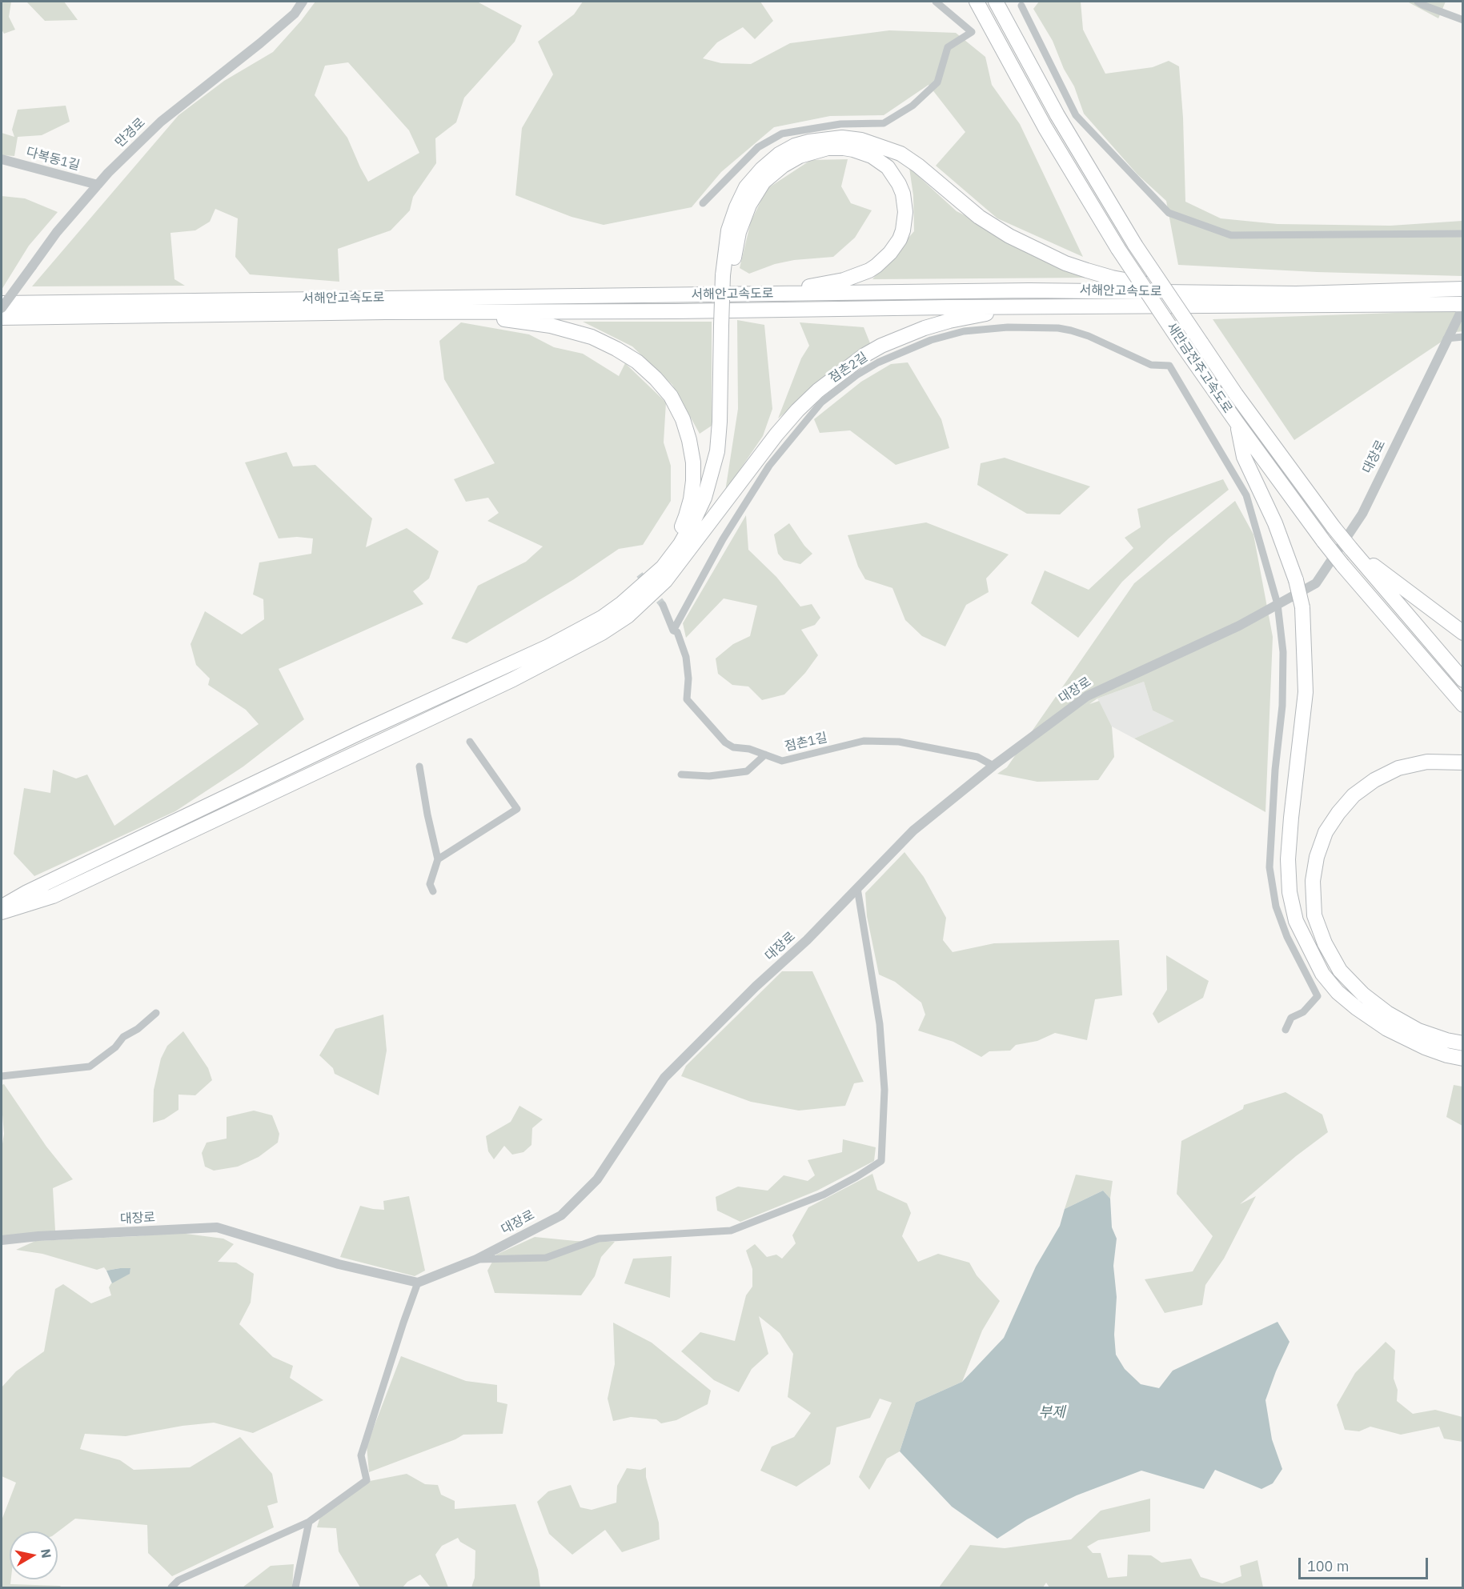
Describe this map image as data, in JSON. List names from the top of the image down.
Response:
{
  "streets": {
    "highway": ["서해안고속도로", "새만금전주고속도로"],
    "street": [
      "만경로",
      "다복동1길",
      "점촌2길",
      "대장로",
      "점촌1길"
    ]
  },
  "crossings": [
    ["만경로", "다복동1길"],
    ["서해안고속도로", "대장로"],
    ["점촌2길", "대장로"],
    ["점촌2길", "점촌1길"],
    ["대장로", "점촌1길"]
  ],
  "water": ["부제"],
  "scale_bar": "100 m",
  "north": "right"
}
